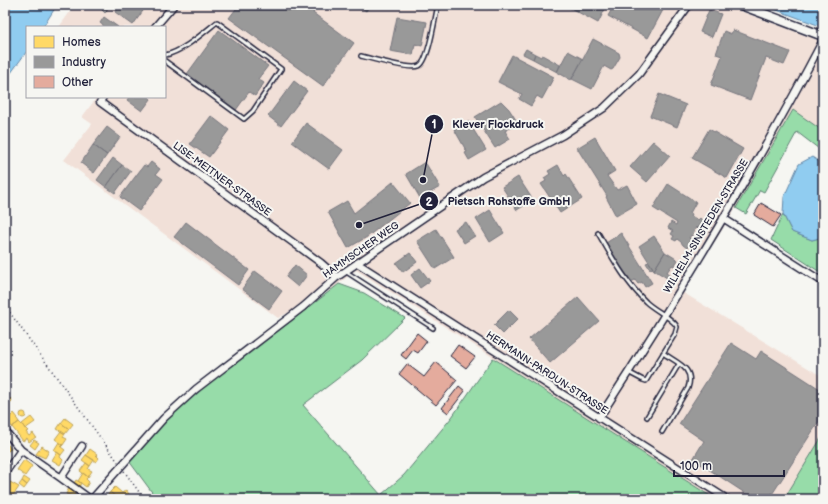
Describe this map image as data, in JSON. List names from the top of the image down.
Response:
{
  "streets": {
    "street": [
      "LISE-MEITNER-STRASSE",
      "WILHELM-SINSTEDEN-STRASSE",
      "HAMMSCHER WEG",
      "HERMANN-PARDUN-STRASSE"
    ]
  },
  "crossings": [
    ["LISE-MEITNER-STRASSE", "HAMMSCHER WEG"],
    ["WILHELM-SINSTEDEN-STRASSE", "HERMANN-PARDUN-STRASSE"],
    ["HAMMSCHER WEG", "HERMANN-PARDUN-STRASSE"]
  ],
  "places": ["Klever Flockdruck", "Pietsch Rohstoffe GmbH"],
  "legend": ["Homes", "Industry", "Other"],
  "scale_bar": "100 m"
}
